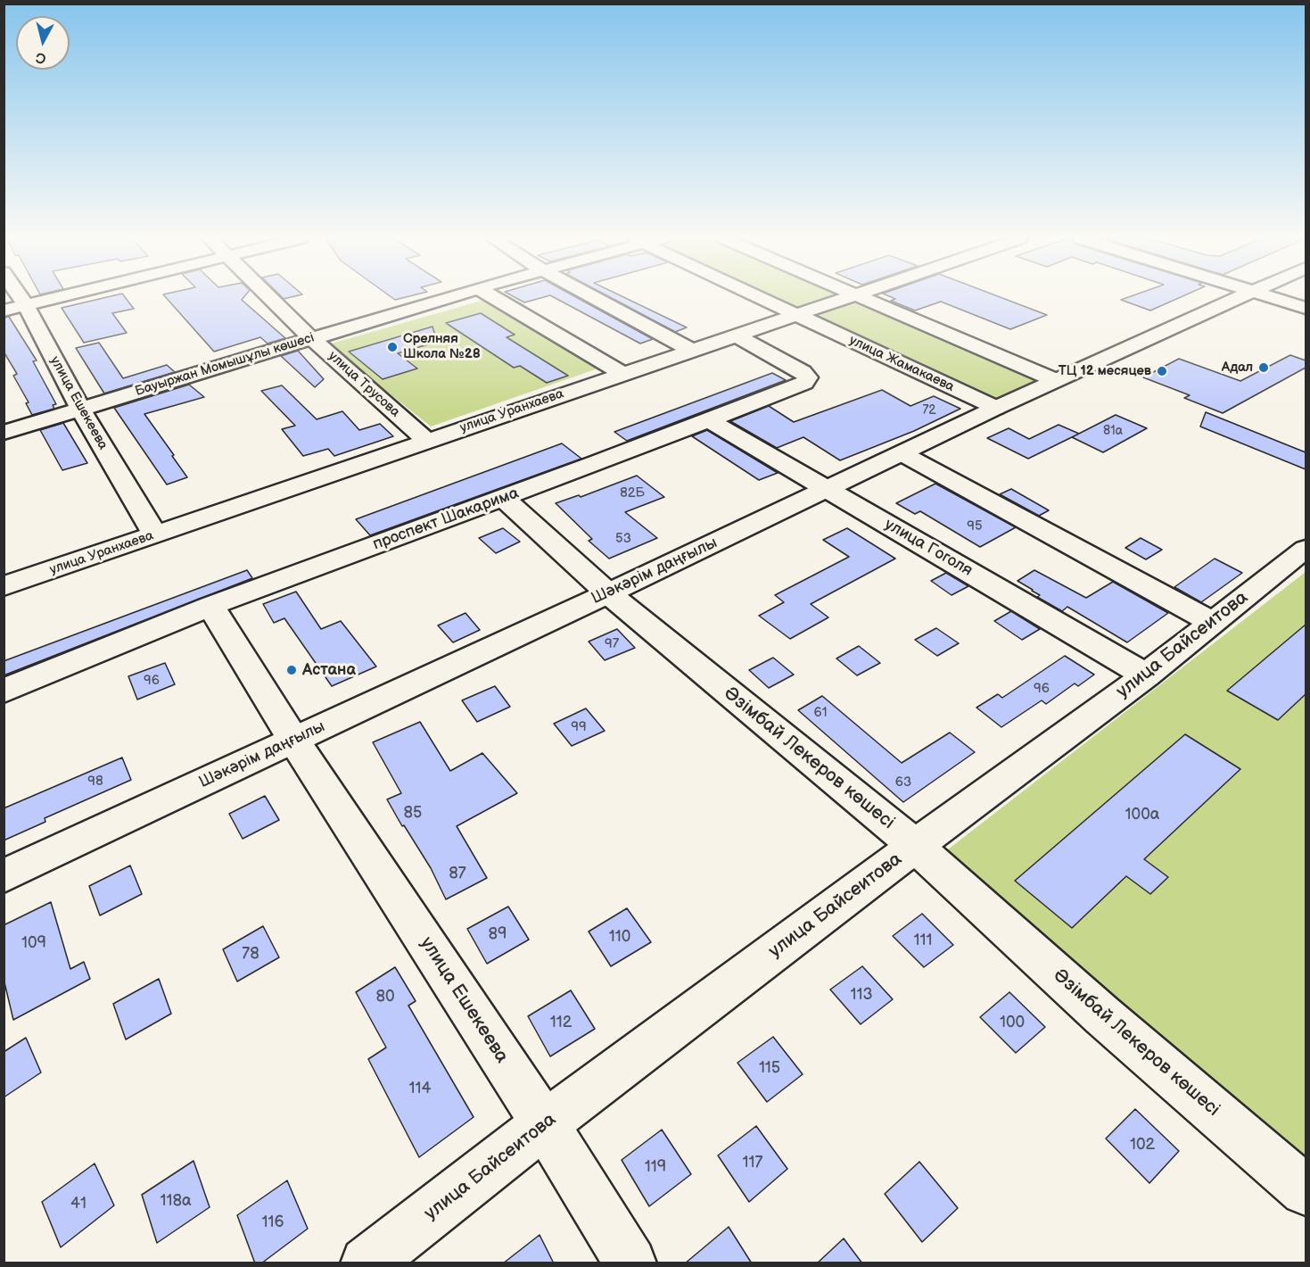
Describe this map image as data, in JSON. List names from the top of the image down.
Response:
{
  "streets": {
    "street": [
      "улица Жамакаева",
      "Бауыржан Момышұлы көшесі",
      "улица Трусова",
      "улица Ешекеева",
      "улица Уранхаева",
      "проспект Шакарима",
      "улица Гоголя",
      "Шәкәрім даңғылы",
      "улица Байсеитова",
      "Әзімбай Лекеров көшесі"
    ]
  },
  "crossings": [
    ["улица Жамакаева", "улица Уранхаева"],
    ["улица Жамакаева", "Шәкәрім даңғылы"],
    ["Бауыржан Момышұлы көшесі", "улица Трусова"],
    ["Бауыржан Момышұлы көшесі", "улица Ешекеева"],
    ["улица Трусова", "улица Уранхаева"],
    ["улица Ешекеева", "улица Уранхаева"],
    ["улица Ешекеева", "проспект Шакарима"],
    ["улица Ешекеева", "Шәкәрім даңғылы"],
    ["улица Ешекеева", "улица Байсеитова"],
    ["улица Уранхаева", "проспект Шакарима"],
    ["проспект Шакарима", "улица Гоголя"],
    ["проспект Шакарима", "Әзімбай Лекеров көшесі"],
    ["улица Гоголя", "Шәкәрім даңғылы"],
    ["улица Гоголя", "улица Байсеитова"],
    ["Шәкәрім даңғылы", "Әзімбай Лекеров көшесі"],
    ["улица Байсеитова", "Әзімбай Лекеров көшесі"]
  ],
  "places": [
    "Срелняя Школа №28",
    "Адал",
    "ТЦ 12 месяцев",
    "Астана"
  ],
  "house_numbers": [
    "72",
    "81а",
    "82Б",
    "95",
    "53",
    "97",
    "96",
    "96",
    "61",
    "99",
    "98",
    "63",
    "85",
    "100а",
    "87",
    "89",
    "110",
    "111",
    "109",
    "78",
    "113",
    "80",
    "112",
    "100",
    "115",
    "114",
    "102",
    "117",
    "119",
    "118а",
    "41",
    "116"
  ],
  "north": "bottom"
}
